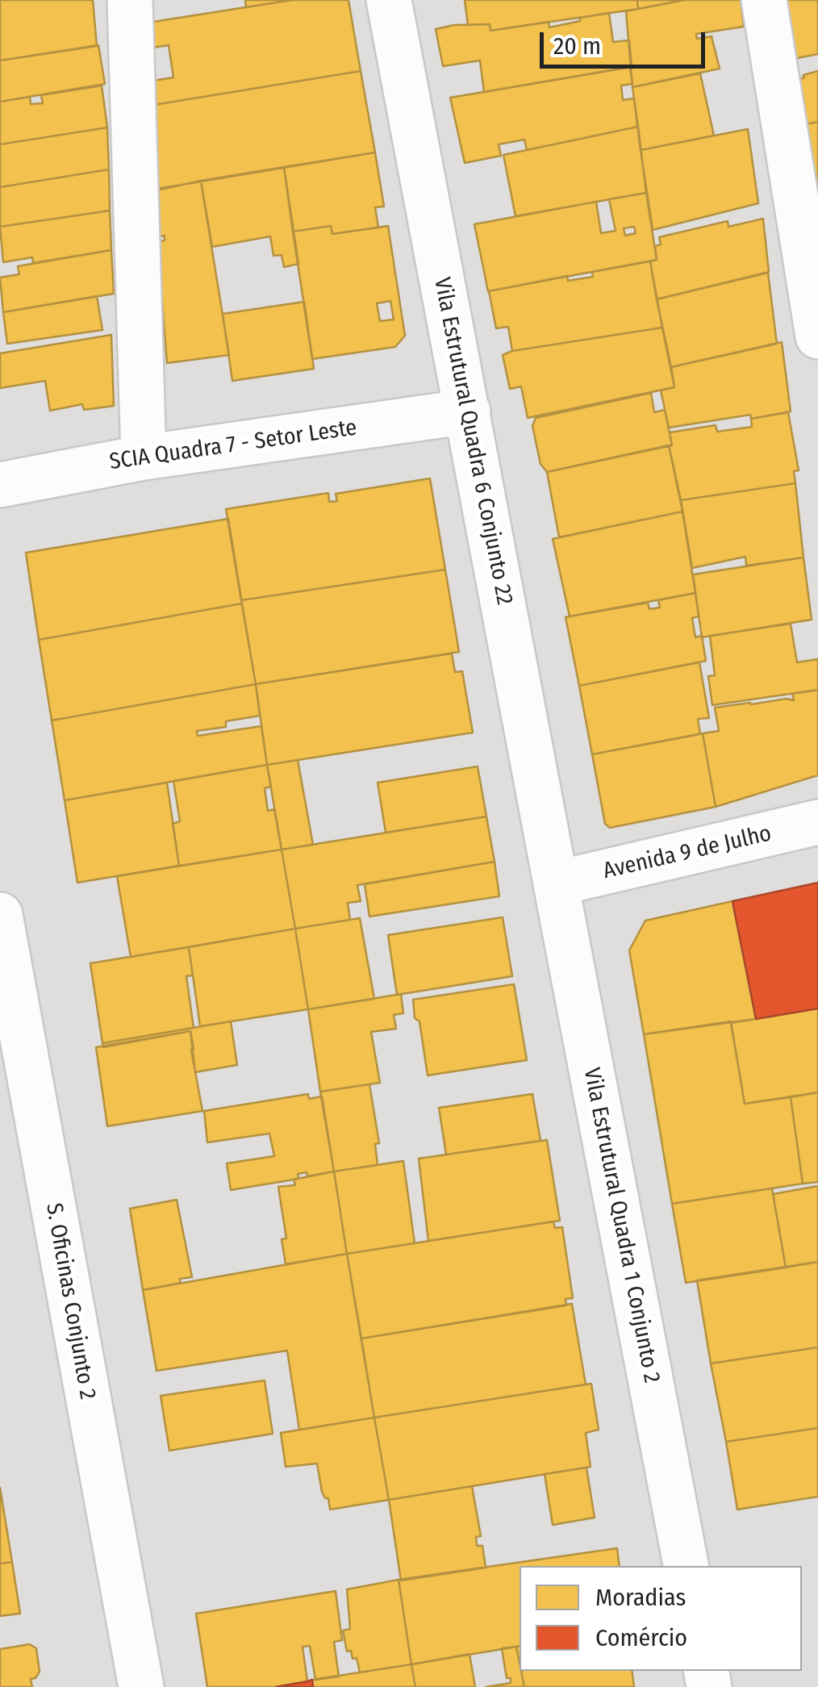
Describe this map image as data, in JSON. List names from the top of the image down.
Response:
{
  "streets": {
    "street": [
      "Vila Estrutural Quadra 6 Conjunto 22",
      "SCIA Quadra 7 - Setor Leste",
      "Avenida 9 de Julho",
      "Vila Estrutural Quadra 1 Conjunto 2",
      "S. Oficinas Conjunto 2"
    ]
  },
  "crossings": [
    ["Vila Estrutural Quadra 6 Conjunto 22", "SCIA Quadra 7 - Setor Leste"],
    ["Vila Estrutural Quadra 6 Conjunto 22", "Avenida 9 de Julho"],
    ["Vila Estrutural Quadra 6 Conjunto 22", "Vila Estrutural Quadra 1 Conjunto 2"],
    ["Avenida 9 de Julho", "Vila Estrutural Quadra 1 Conjunto 2"]
  ],
  "legend": ["Moradias", "Comércio"],
  "scale_bar": "20 m"
}
